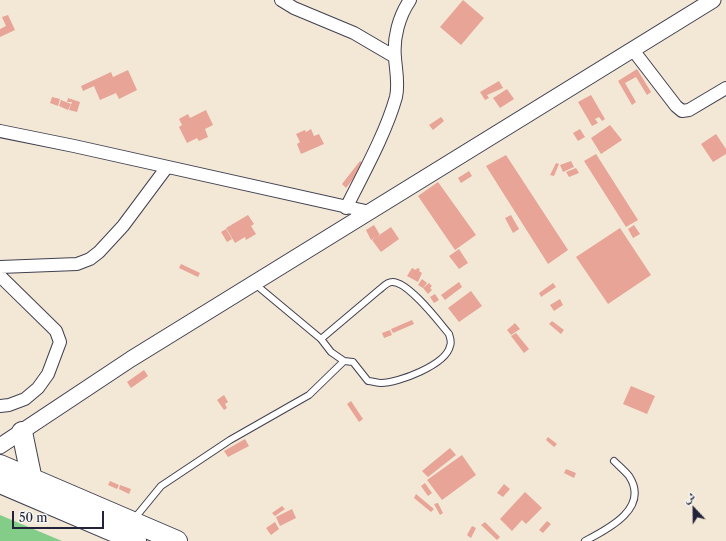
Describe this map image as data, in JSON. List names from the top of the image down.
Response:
{
  "scale_bar": "50 m",
  "north": "top"
}
